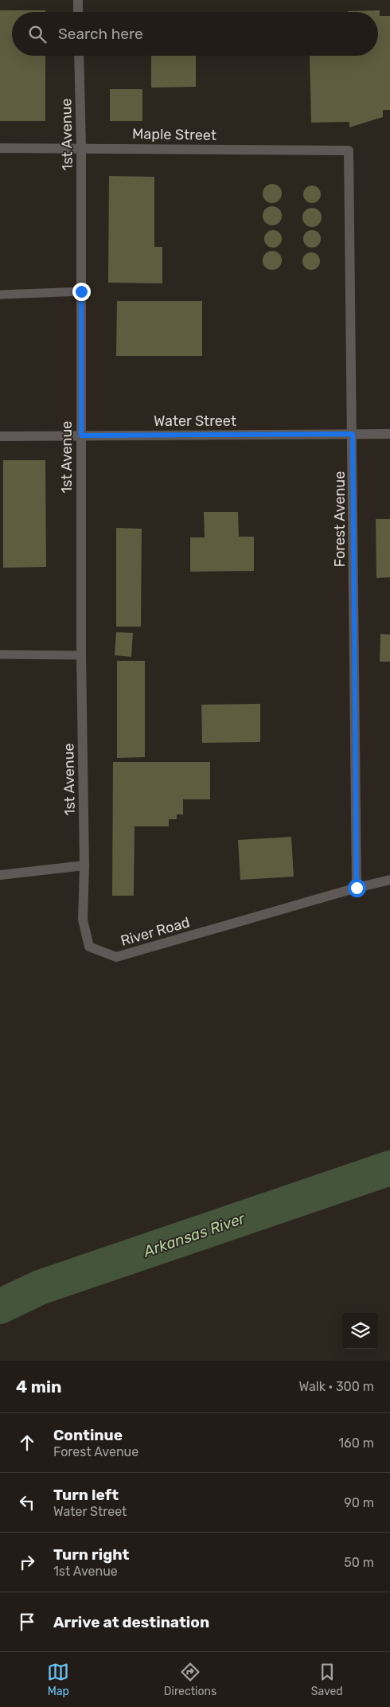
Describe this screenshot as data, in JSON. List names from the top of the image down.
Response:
{
  "streets": {
    "street": [
      "1st Avenue",
      "Maple Street",
      "Water Street",
      "Forest Avenue",
      "River Road"
    ]
  },
  "crossings": [
    ["1st Avenue", "Maple Street"],
    ["1st Avenue", "Water Street"],
    ["1st Avenue", "River Road"],
    ["Maple Street", "Forest Avenue"],
    ["Water Street", "Forest Avenue"],
    ["Forest Avenue", "River Road"]
  ],
  "water": ["Arkansas River"],
  "page": {
    "search": "Search here",
    "heading": ["4 min", "Walk · 300 m"],
    "list": [
      ["Continue", "Forest Avenue", "160 m"],
      ["Turn left", "Water Street", "90 m"],
      ["Turn right", "1st Avenue", "50 m"],
      "Arrive at destination"
    ],
    "nav": ["Map", "Directions", "Saved"]
  }
}
